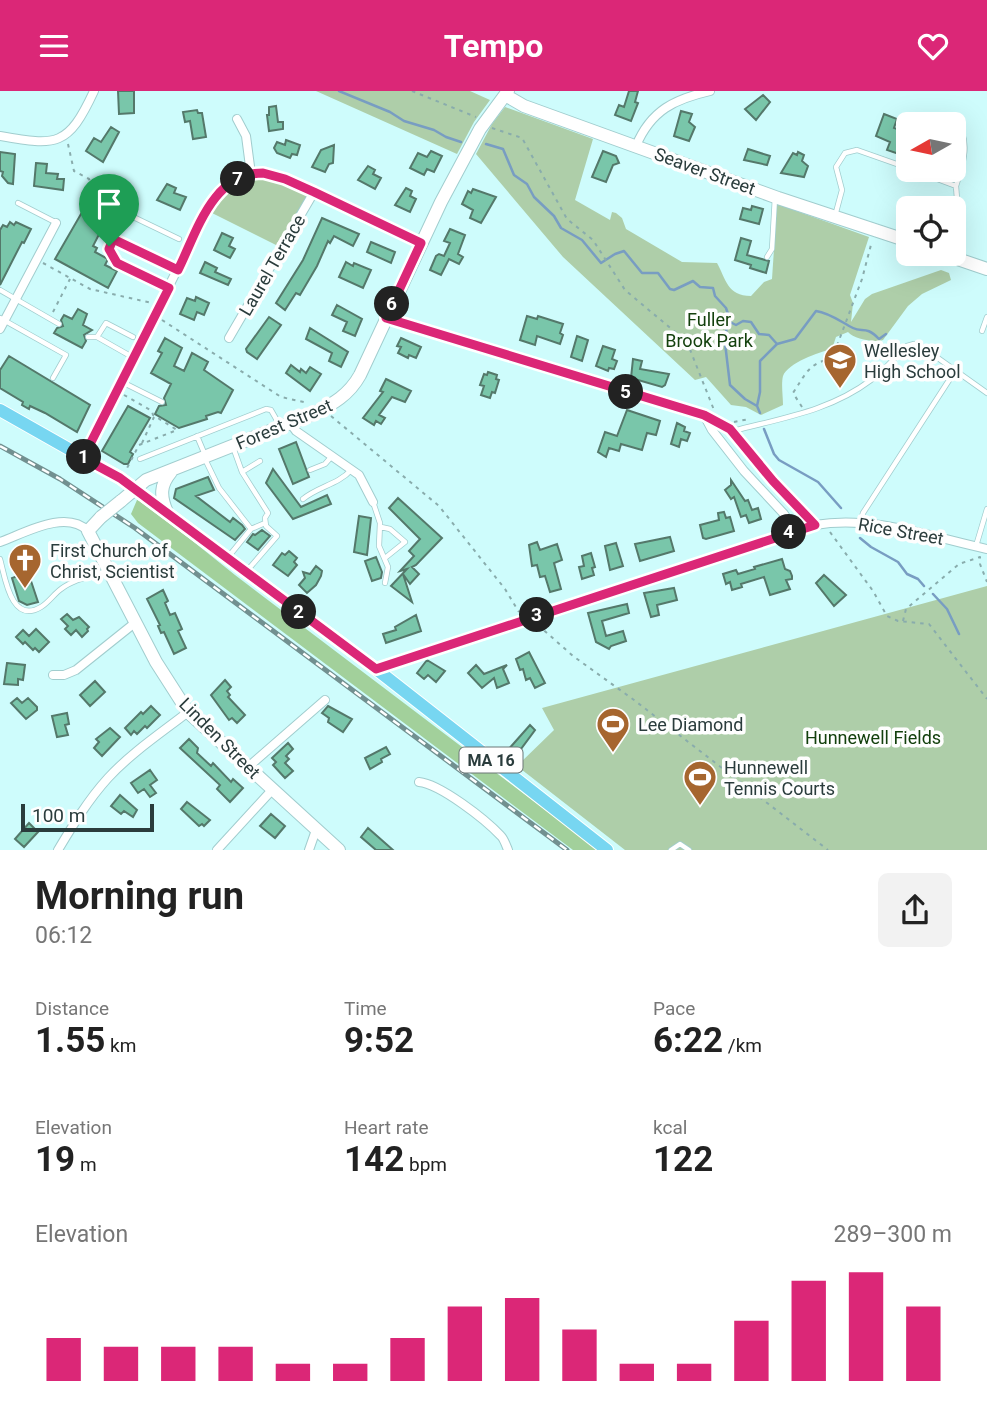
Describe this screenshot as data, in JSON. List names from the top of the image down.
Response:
{
  "streets": {
    "main road": ["MA 16"],
    "street": [
      "Seaver Street",
      "Laurel Terrace",
      "Forest Street",
      "Rice Street",
      "Linden Street"
    ]
  },
  "crossings": [
    ["Seaver Street", "Forest Street"],
    ["Forest Street", "Linden Street"],
    ["Forest Street", "MA 16"],
    ["Rice Street", "MA 16"]
  ],
  "parks": ["Fuller Brook Park", "Hunnewell Fields"],
  "places": {
    "school or university": ["Wellesley High School"],
    "church": ["First Church of Christ, Scientist"],
    "sports": ["Lee Diamond", "Hunnewell Tennis Courts"]
  },
  "scale_bar": "100 m",
  "north": "left",
  "page": {
    "header": "Tempo",
    "pins": [
      "7",
      "6",
      "5",
      "1",
      "4",
      "2",
      "3"
    ],
    "scale": "100 m",
    "heading": ["Morning run", "06:12"],
    "stats": [
      ["Distance", "1.55 km"],
      ["Time", "9:52"],
      ["Pace", "6:22 /km"],
      ["Elevation", "19 m"],
      ["Heart rate", "142 bpm"],
      ["kcal", "122"]
    ],
    "chart": ["Elevation", "289–300 m"]
  }
}
